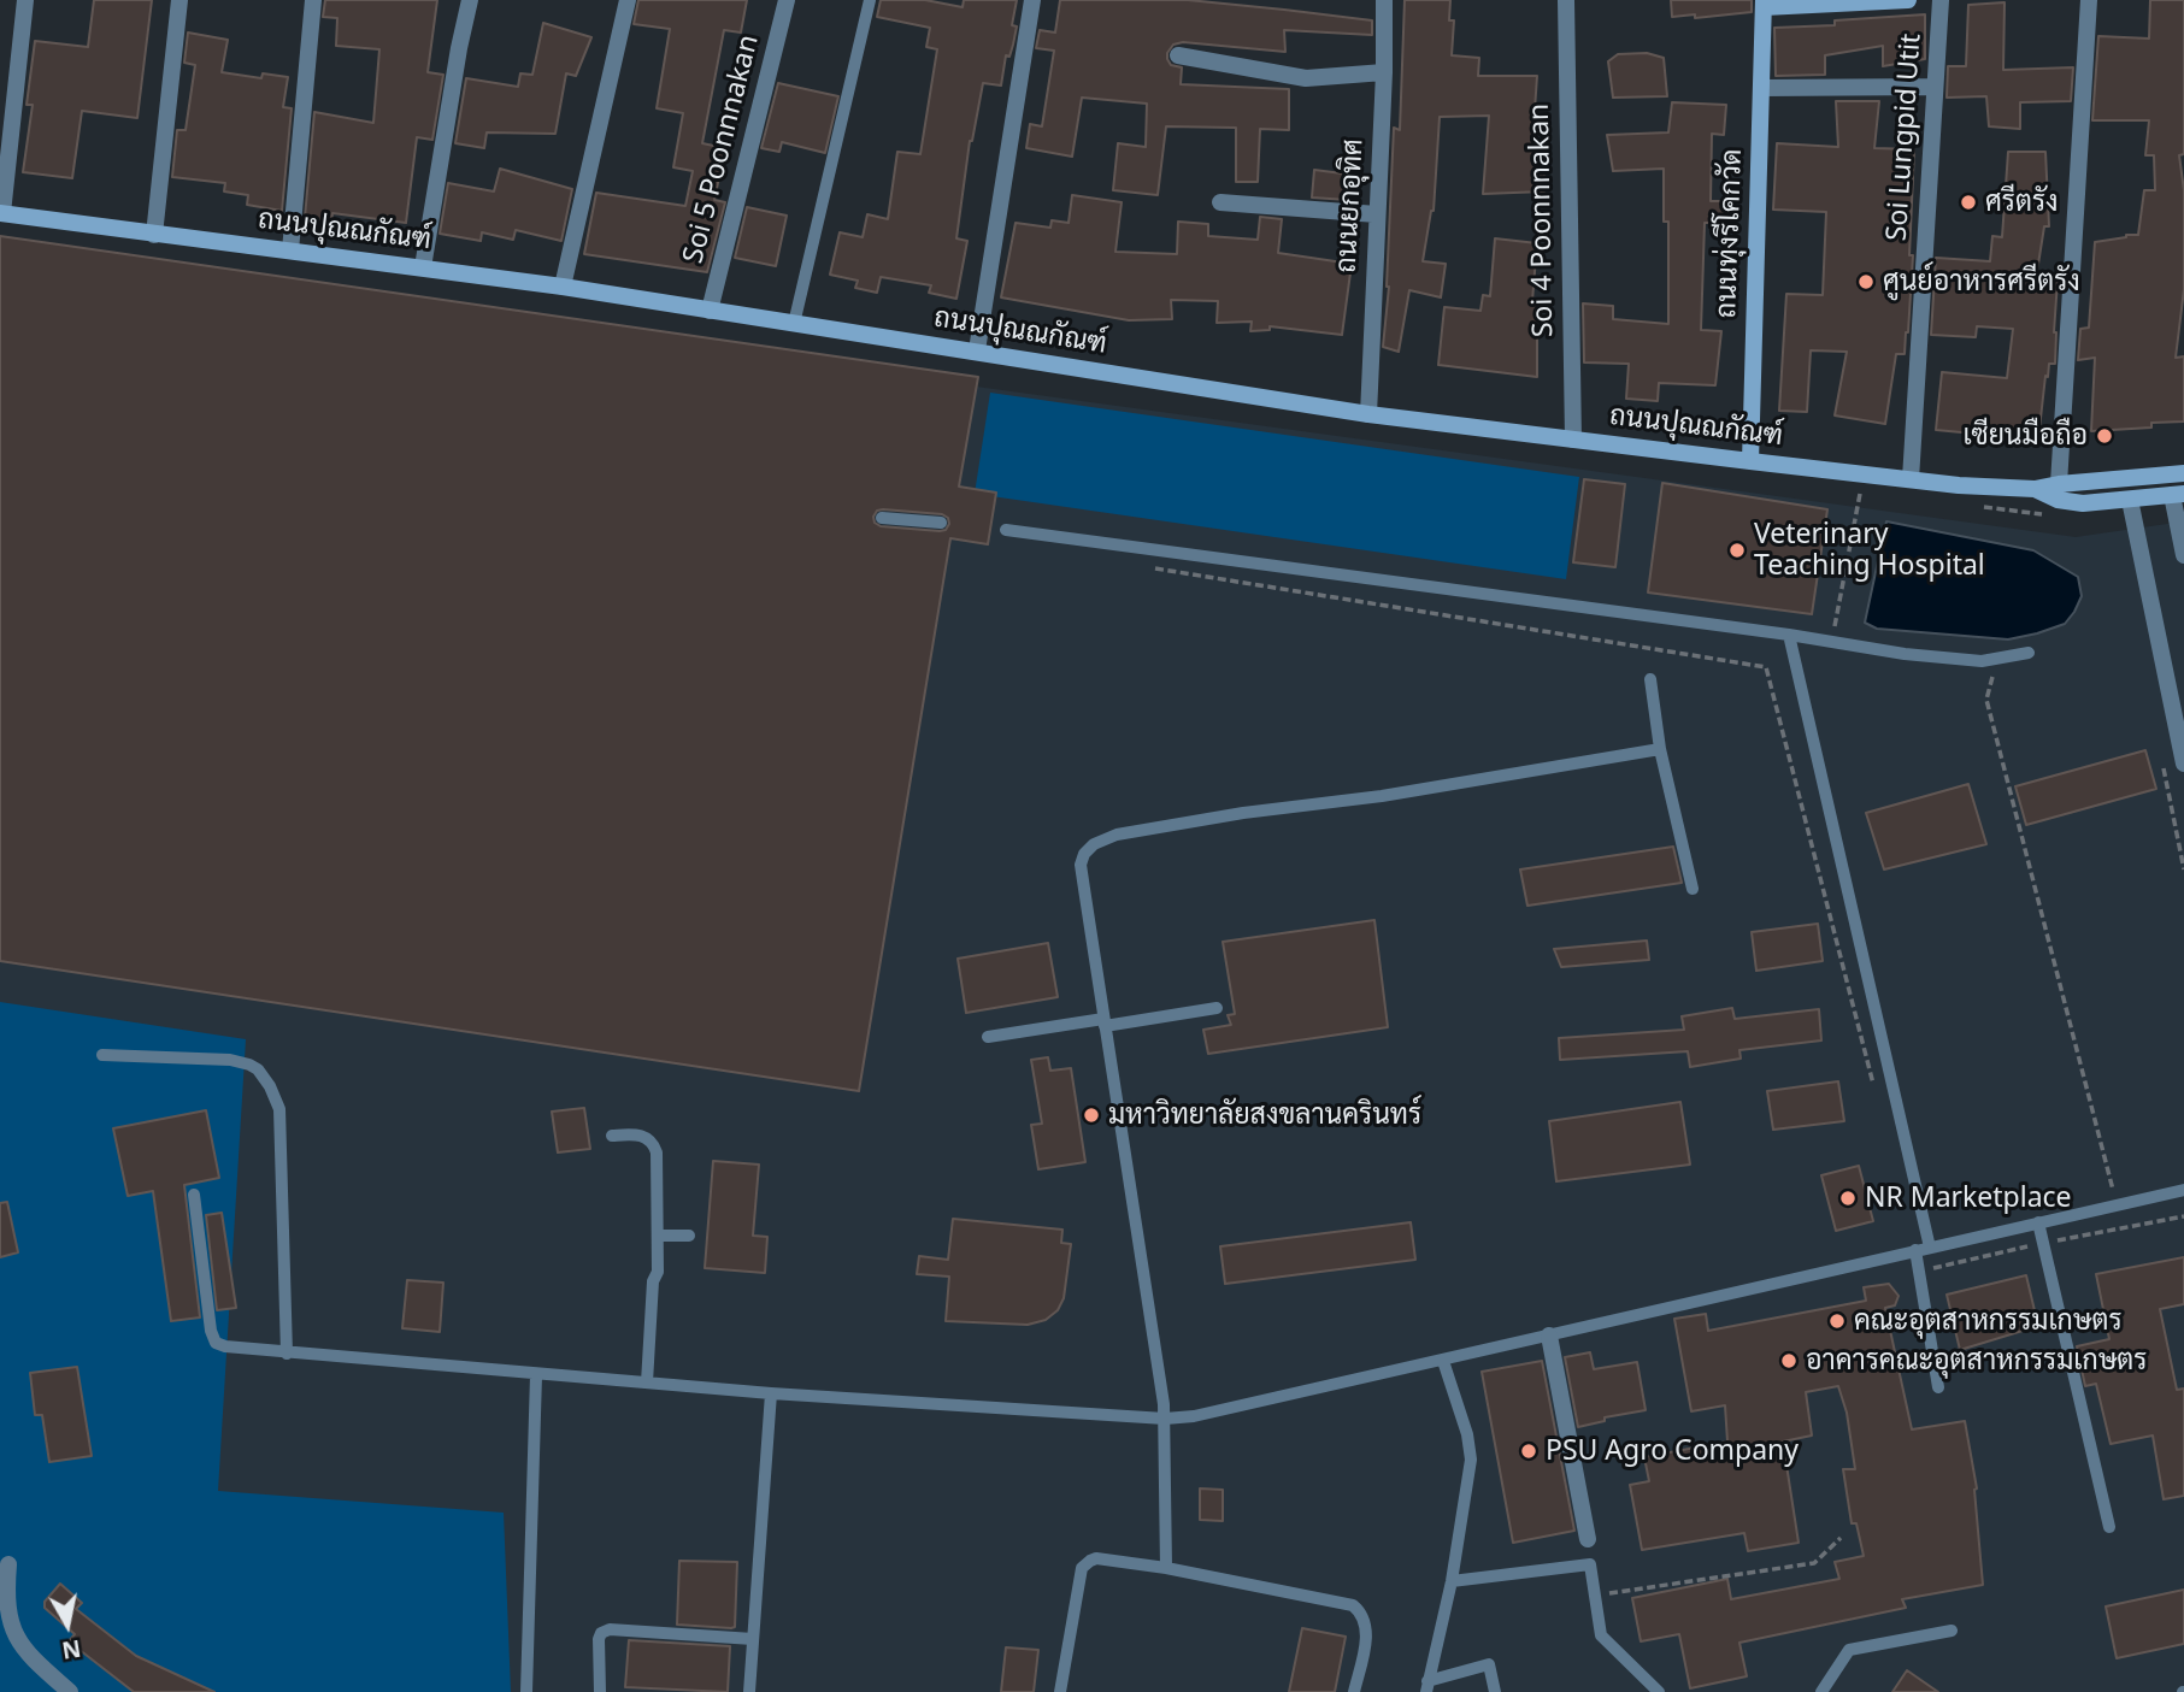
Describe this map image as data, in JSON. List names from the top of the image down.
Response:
{
  "streets": {
    "street": [
      "Soi Lungpid Utit",
      "Soi 5 Poonnnakan",
      "ถนนยกอุทิศ",
      "Soi 4 Poonnnakan",
      "ถนนปุณณกัณฑ์",
      "ถนนทุ่งรีโคกวัด"
    ]
  },
  "crossings": [
    ["Soi Lungpid Utit", "ถนนปุณณกัณฑ์"],
    ["Soi 5 Poonnnakan", "ถนนปุณณกัณฑ์"],
    ["ถนนยกอุทิศ", "ถนนปุณณกัณฑ์"],
    ["Soi 4 Poonnnakan", "ถนนปุณณกัณฑ์"],
    ["ถนนปุณณกัณฑ์", "ถนนทุ่งรีโคกวัด"]
  ],
  "places": [
    "ศรีตรัง",
    "ศูนย์อาหารศรีตรัง",
    "เซียนมือถือ",
    "Veterinary Teaching Hospital",
    "มหาวิทยาลัยสงขลานครินทร์",
    "NR Marketplace",
    "คณะอุตสาหกรรมเกษตร",
    "อาคารคณะอุตสาหกรรมเกษตร",
    "PSU Agro Company"
  ],
  "north": "bottom"
}
